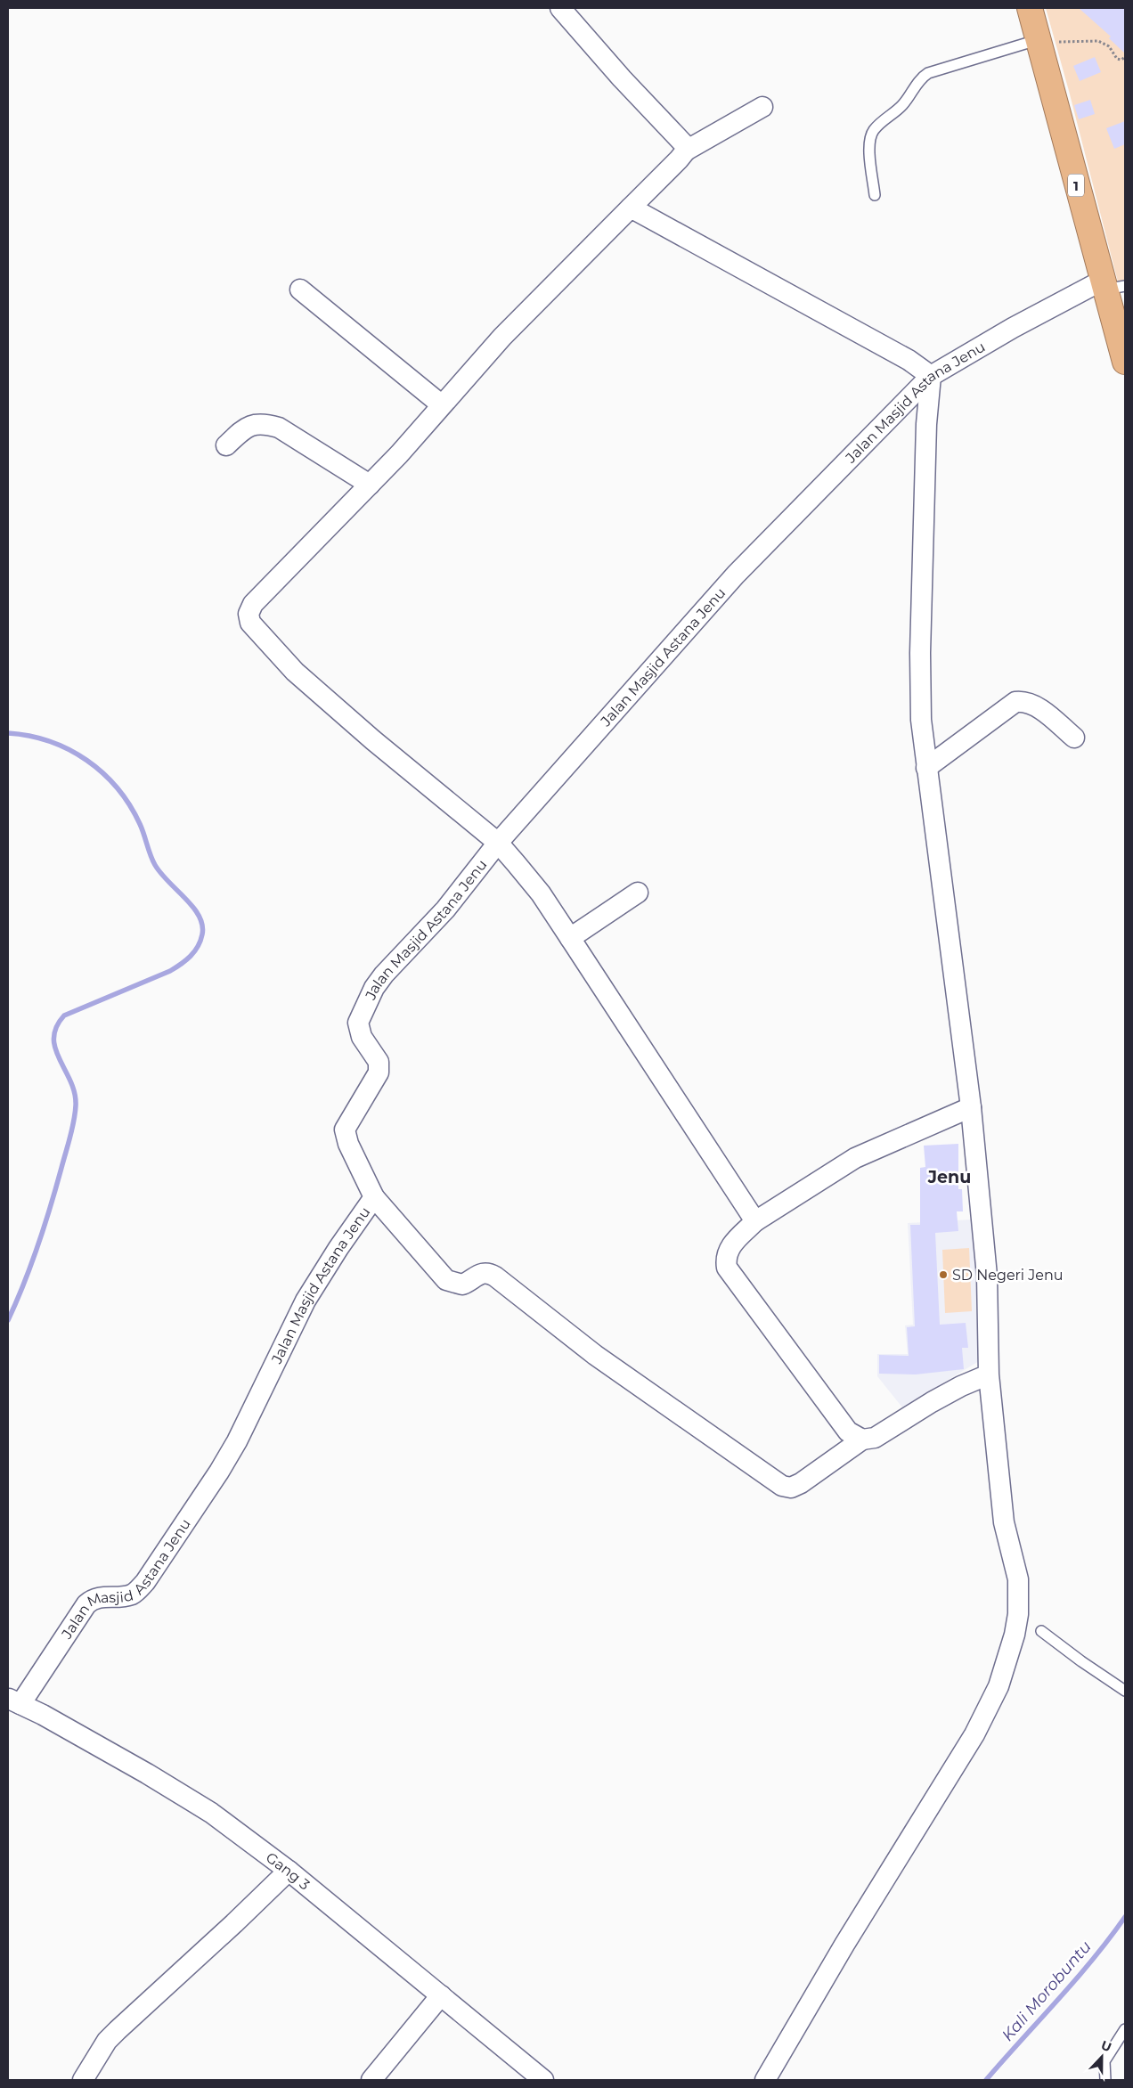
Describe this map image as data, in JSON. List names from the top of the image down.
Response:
{
  "streets": {
    "highway": ["1"],
    "street": ["Jalan Masjid Astana Jenu", "Gang 3"]
  },
  "crossings": [
    ["1", "Jalan Masjid Astana Jenu"],
    ["Jalan Masjid Astana Jenu", "Gang 3"]
  ],
  "districts": ["Jenu"],
  "water": ["Kali Morobuntu"],
  "places": ["SD Negeri Jenu"],
  "north": "top"
}
